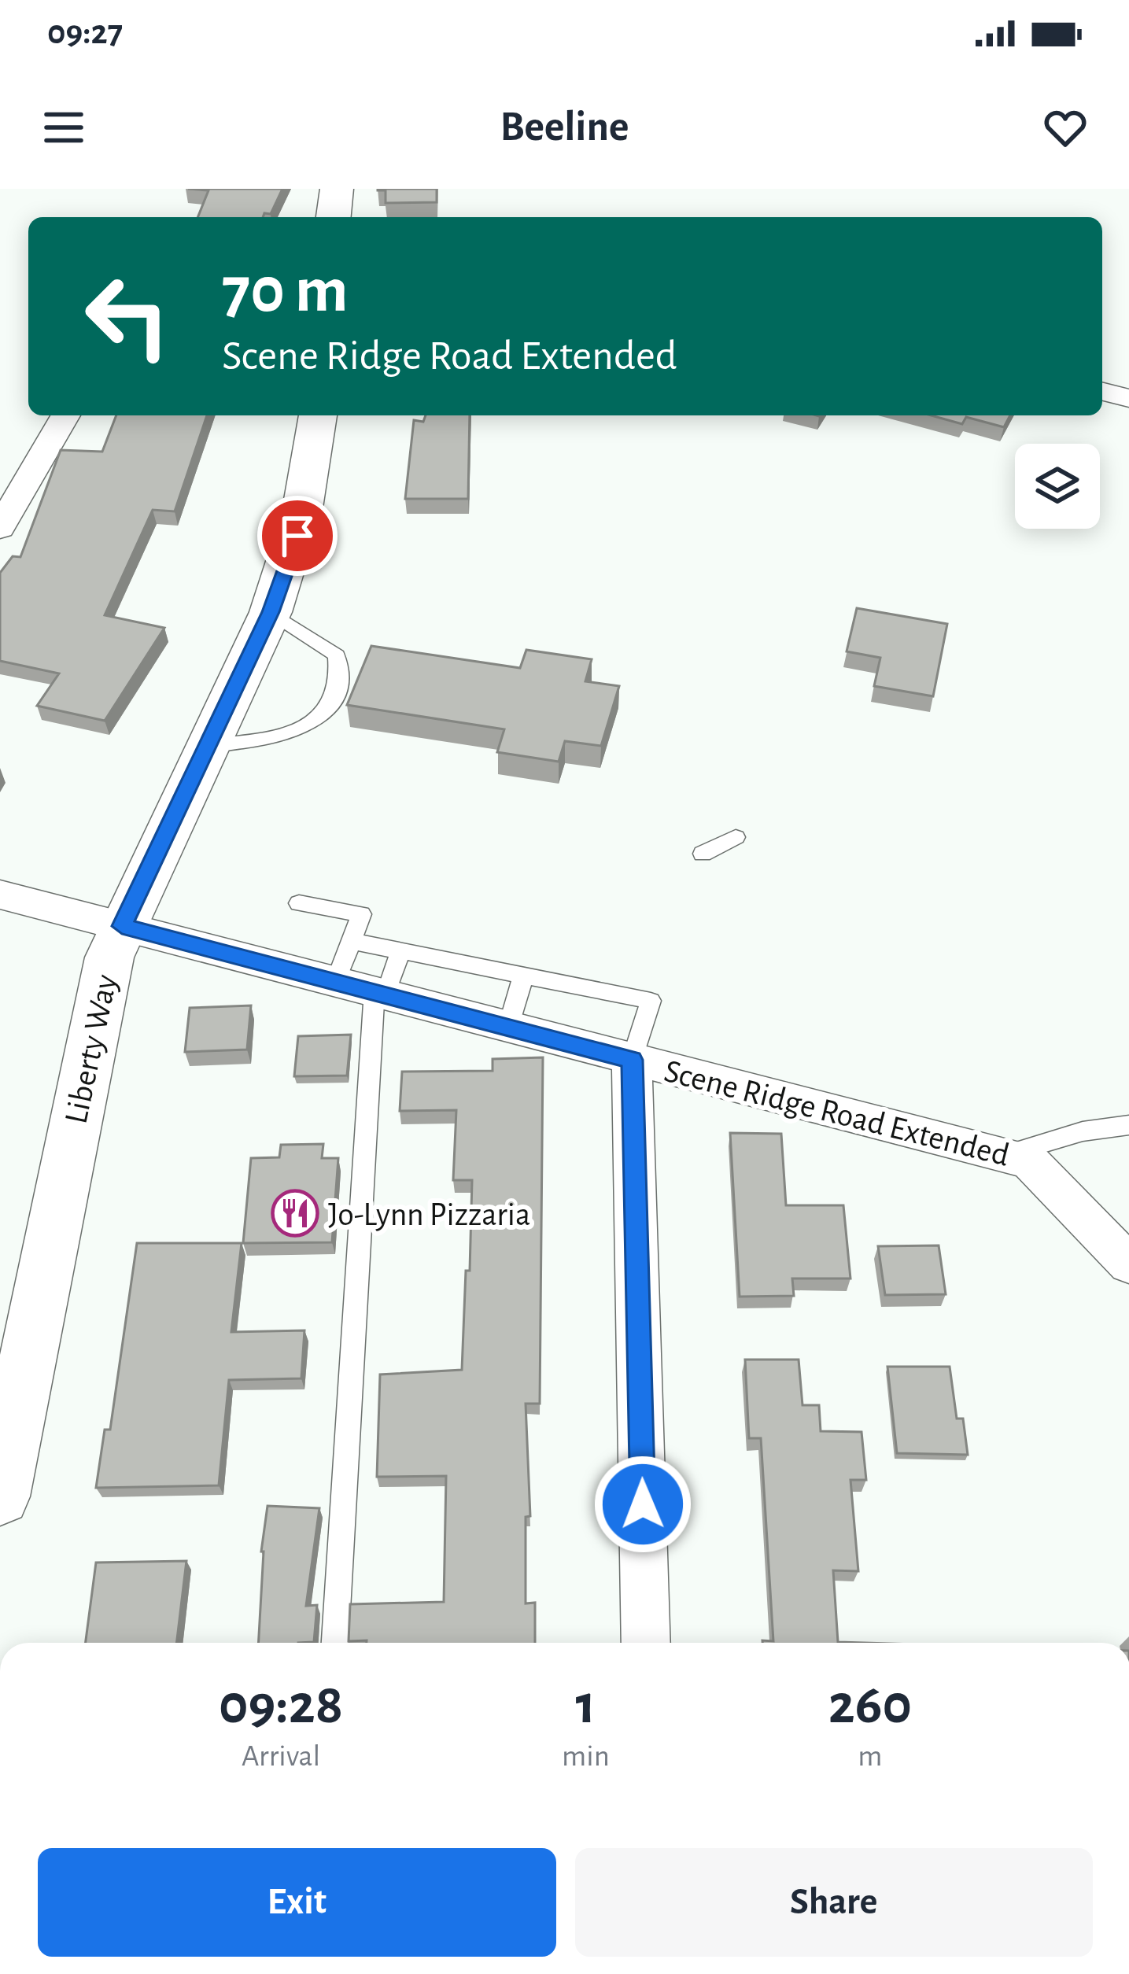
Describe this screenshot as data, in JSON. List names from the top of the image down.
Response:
{
  "streets": {
    "street": ["Liberty Way", "Scene Ridge Road Extended"]
  },
  "crossings": [
    ["Liberty Way", "Scene Ridge Road Extended"]
  ],
  "places": {
    "restaurant": ["Jo-Lynn Pizzaria"]
  },
  "page": {
    "status": "09:27",
    "header": "Beeline",
    "turn": ["70 m", "Scene Ridge Road Extended"],
    "eta": [
      "09:28",
      "Arrival",
      "1",
      "min",
      "260",
      "m"
    ],
    "buttons": ["Exit", "Share"]
  }
}
